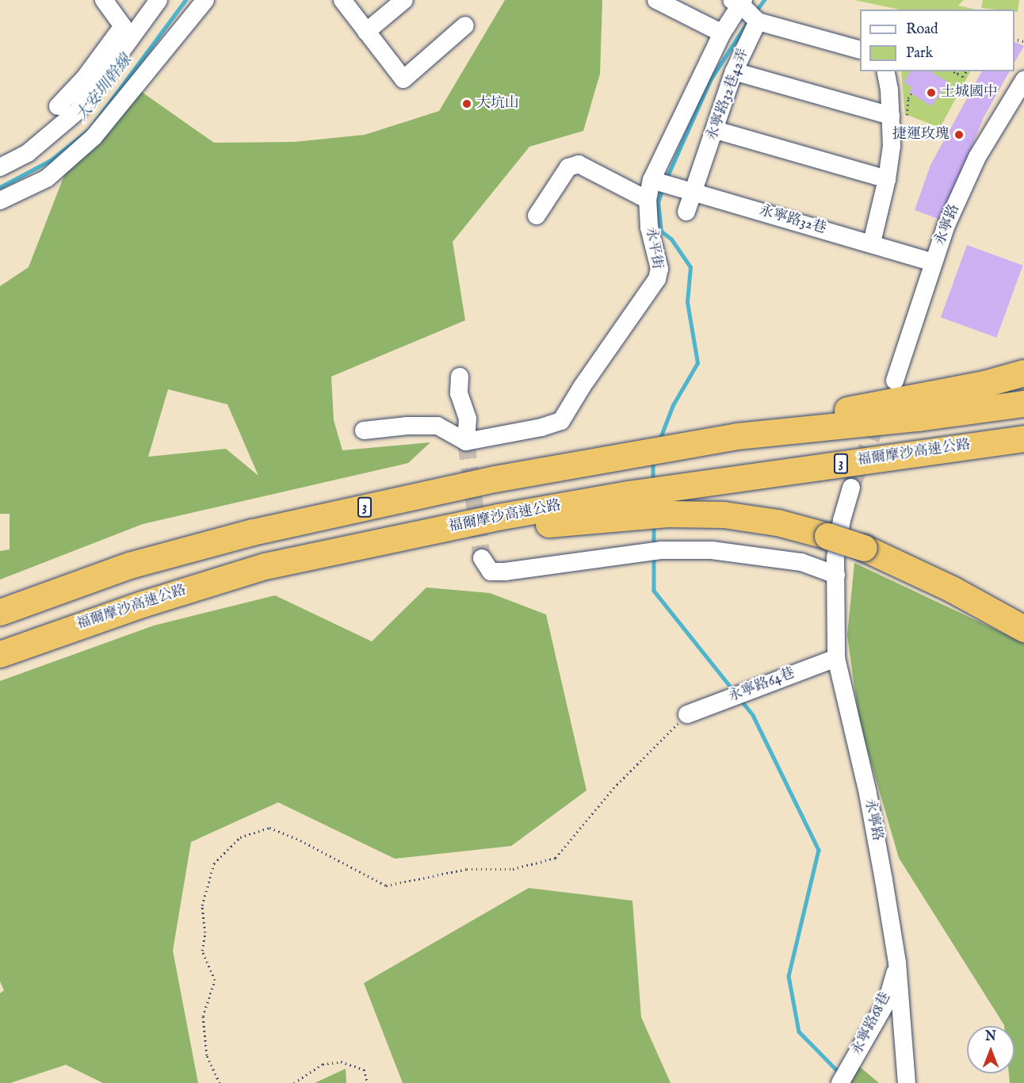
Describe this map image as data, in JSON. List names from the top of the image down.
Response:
{
  "streets": {
    "highway": ["福爾摩沙高速公路", "3"],
    "street": [
      "永寧路32巷42弄",
      "永寧路32巷",
      "永寧路",
      "永平街",
      "永寧路64巷",
      "永寧路68巷"
    ]
  },
  "crossings": [
    ["永寧路32巷42弄", "永寧路32巷"],
    ["永寧路32巷", "永寧路"],
    ["永寧路32巷", "永平街"],
    ["永寧路", "永寧路64巷"],
    ["永寧路", "永寧路68巷"]
  ],
  "water": ["大安圳幹線"],
  "places": ["土城國中", "大坑山", "捷運玫瑰"],
  "legend": ["Road", "Park"],
  "north": "top"
}
